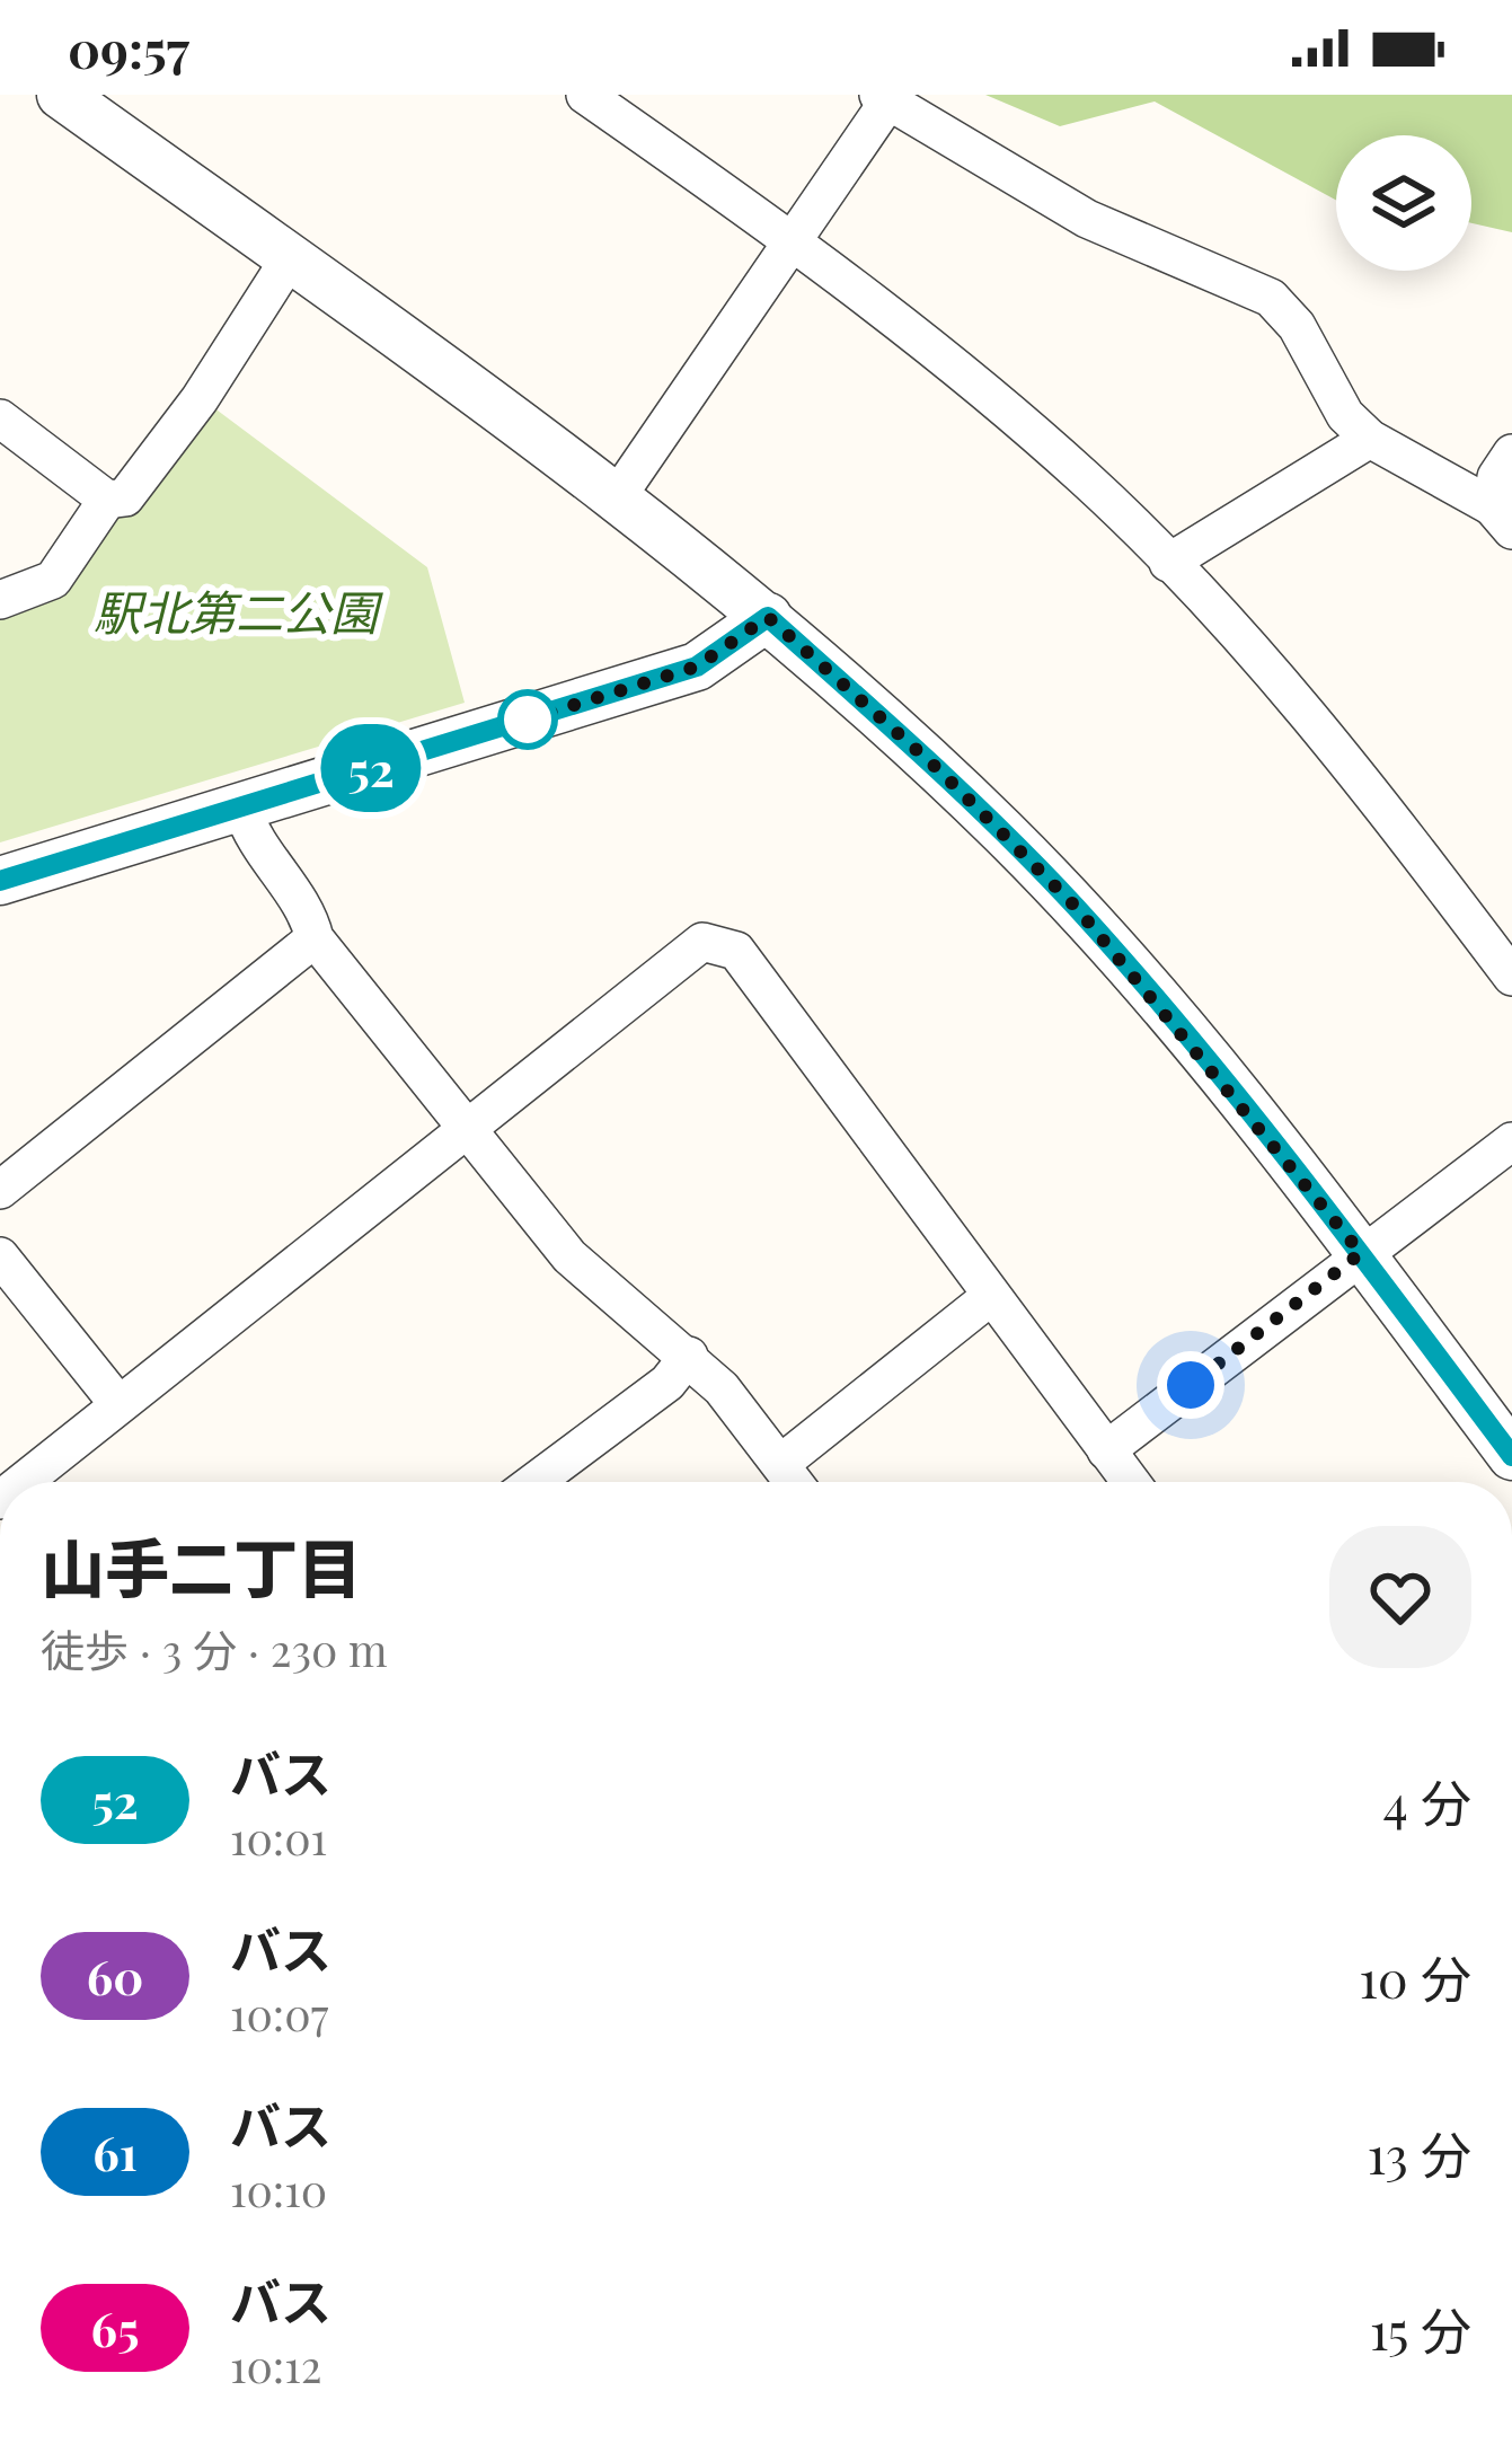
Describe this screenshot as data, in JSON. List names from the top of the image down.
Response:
{
  "parks": ["駅北第二公園"],
  "lines": ["bus line 52"],
  "page": {
    "status": "09:57",
    "on_map": "52",
    "heading": ["山手二丁目", "徒歩 · 3 分 · 230 m"],
    "list": [
      {
        "mark": "52",
        "name": "バス",
        "note": "10:01",
        "value": "4 分"
      },
      {
        "mark": "60",
        "name": "バス",
        "note": "10:07",
        "value": "10 分"
      },
      {
        "mark": "61",
        "name": "バス",
        "note": "10:10",
        "value": "13 分"
      },
      {
        "mark": "65",
        "name": "バス",
        "note": "10:12",
        "value": "15 分"
      }
    ]
  }
}
